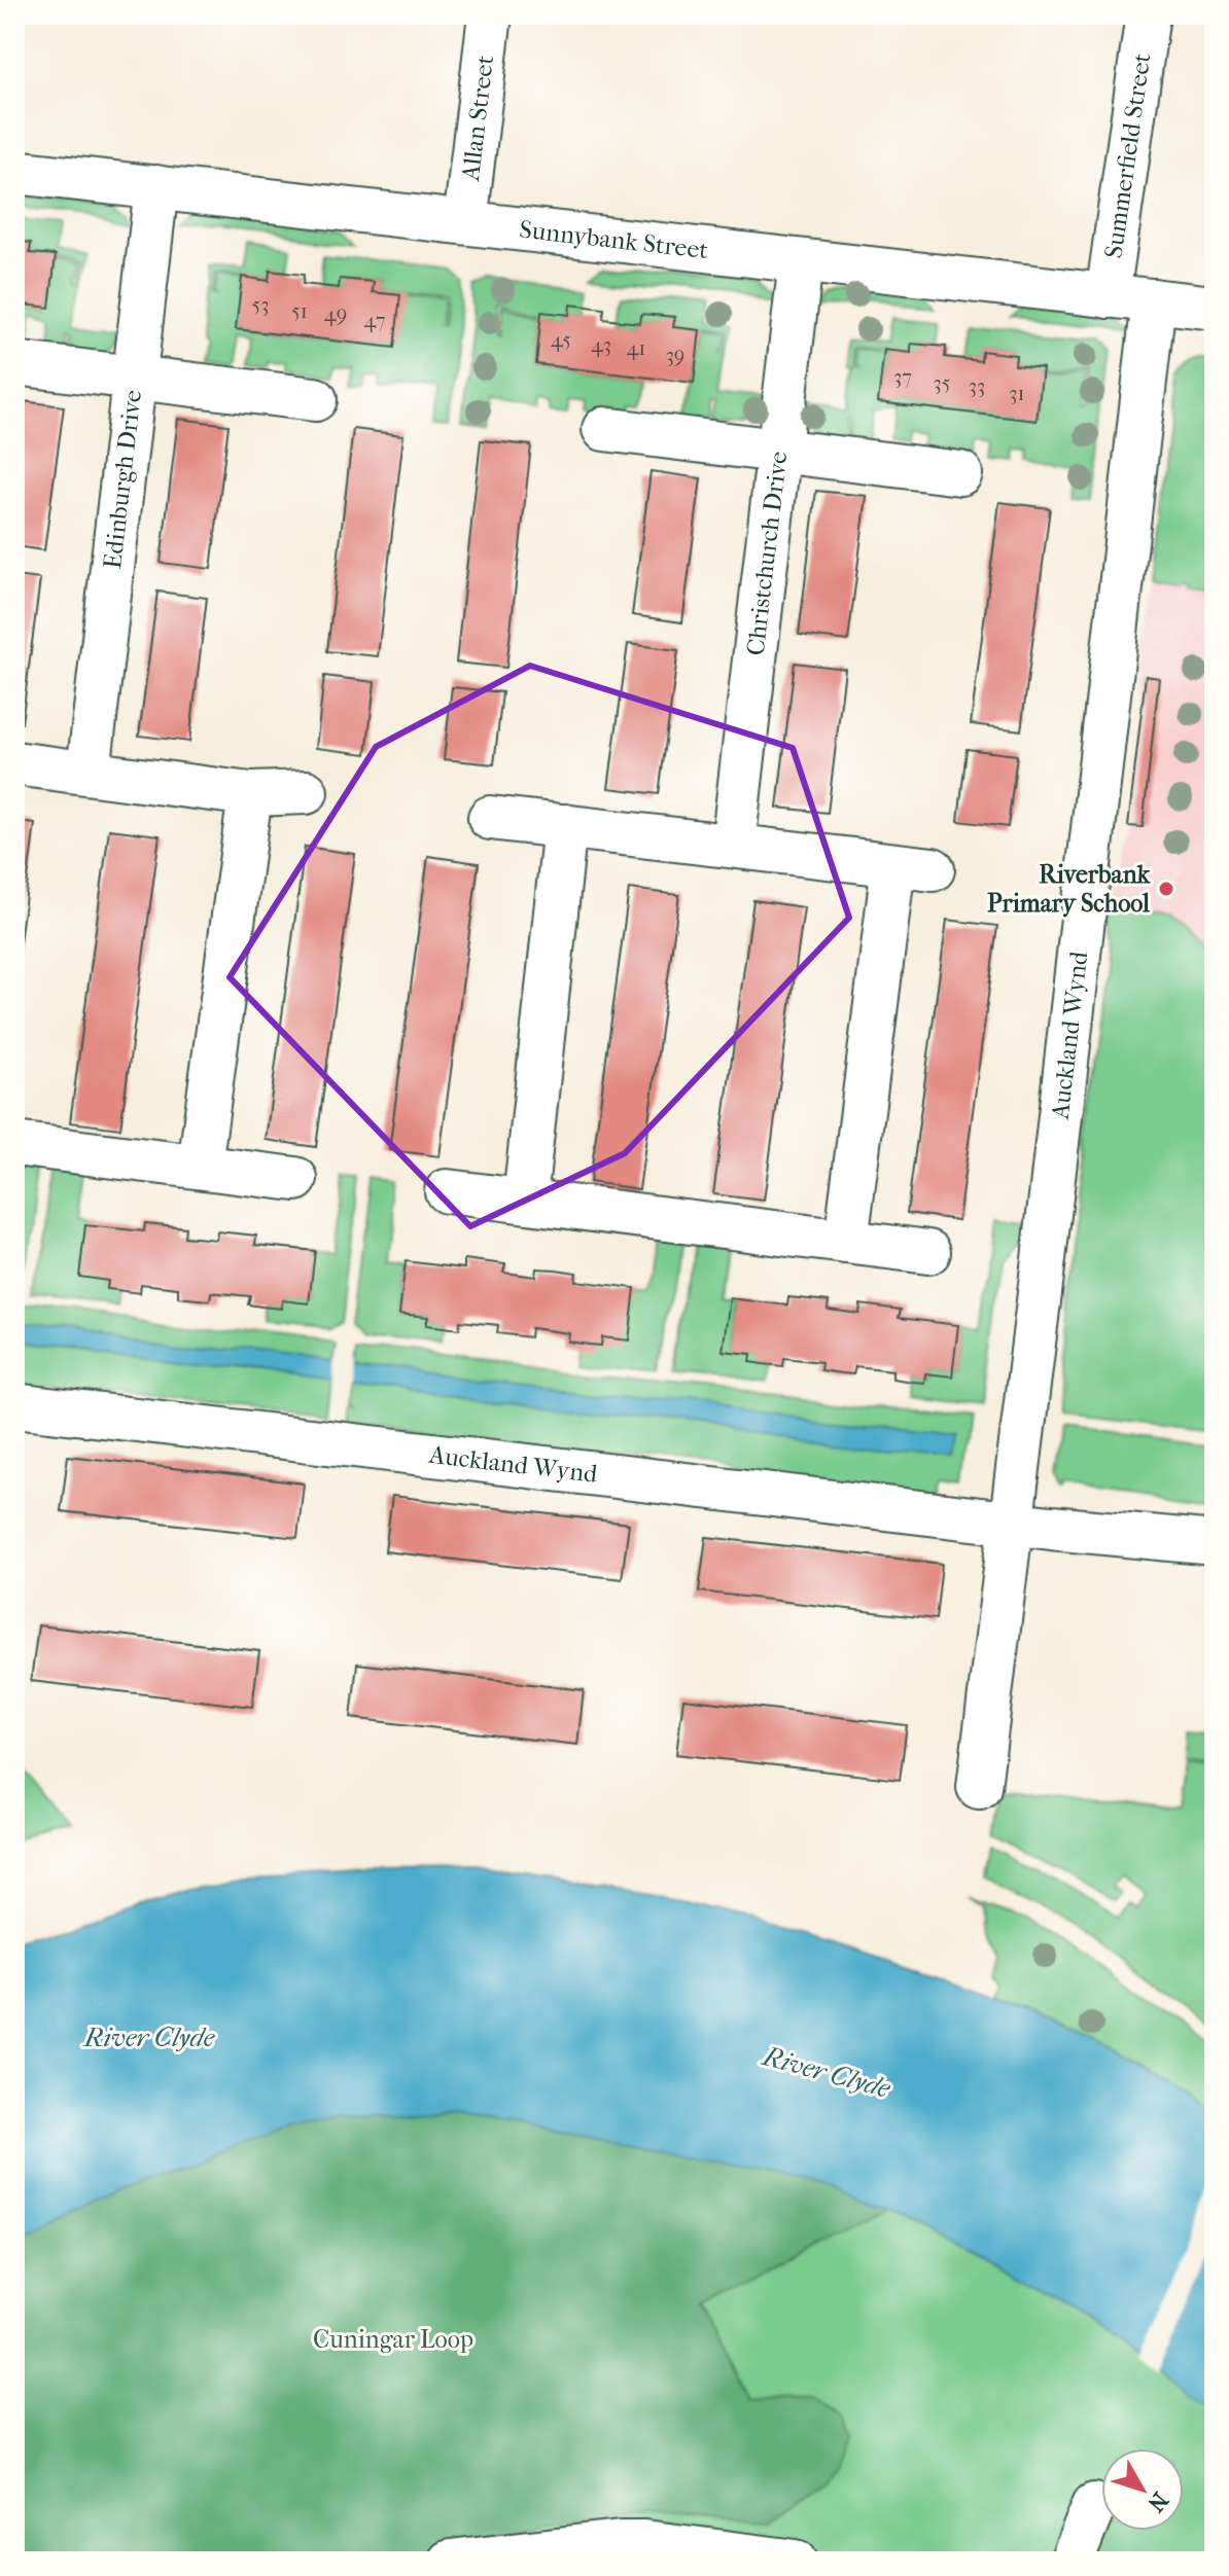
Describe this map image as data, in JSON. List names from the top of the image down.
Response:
{
  "streets": {
    "street": [
      "Allan Street",
      "Summerfield Street",
      "Sunnybank Street",
      "Edinburgh Drive",
      "Christchurch Drive",
      "Auckland Wynd"
    ]
  },
  "crossings": [
    ["Allan Street", "Sunnybank Street"],
    ["Summerfield Street", "Sunnybank Street"],
    ["Sunnybank Street", "Edinburgh Drive"],
    ["Sunnybank Street", "Christchurch Drive"],
    ["Sunnybank Street", "Auckland Wynd"]
  ],
  "water": ["River Clyde"],
  "parks": ["Cuningar Loop"],
  "places": ["Riverbank Primary School"],
  "house_numbers": [
    "53",
    "51",
    "49",
    "47",
    "45",
    "43",
    "41",
    "39",
    "37",
    "35",
    "33",
    "31"
  ],
  "north": "bottom right"
}
